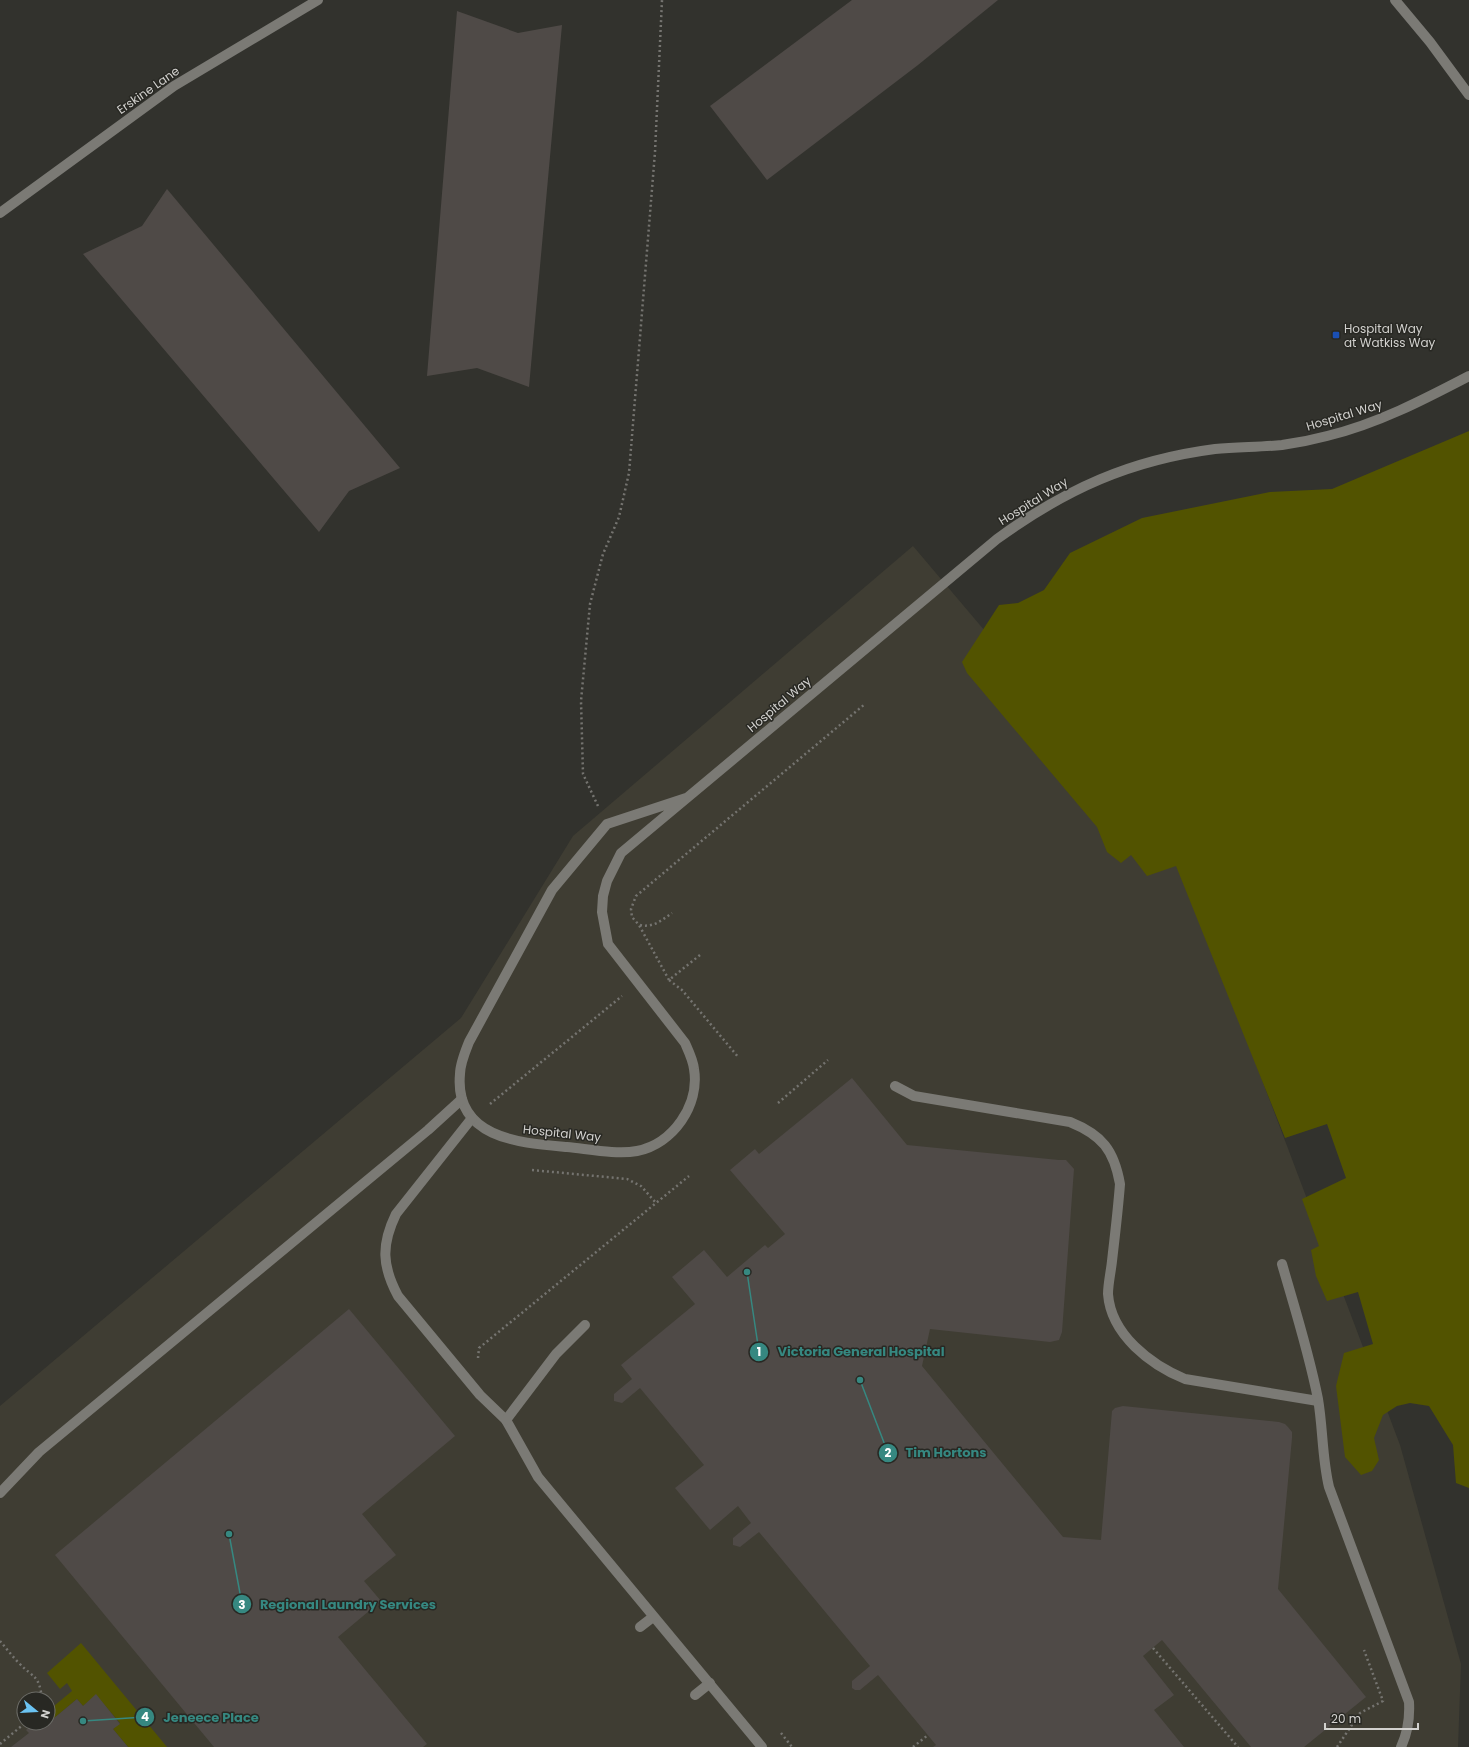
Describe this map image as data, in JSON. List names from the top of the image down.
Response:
{
  "streets": {
    "street": ["Erskine Lane", "Hospital Way"]
  },
  "places": {
    "transit": ["Hospital Way at Watkiss Way"],
    "other": [
      "Victoria General Hospital",
      "Tim Hortons",
      "Regional Laundry Services",
      "Jeneece Place"
    ]
  },
  "scale_bar": "20 m",
  "north": "right"
}
